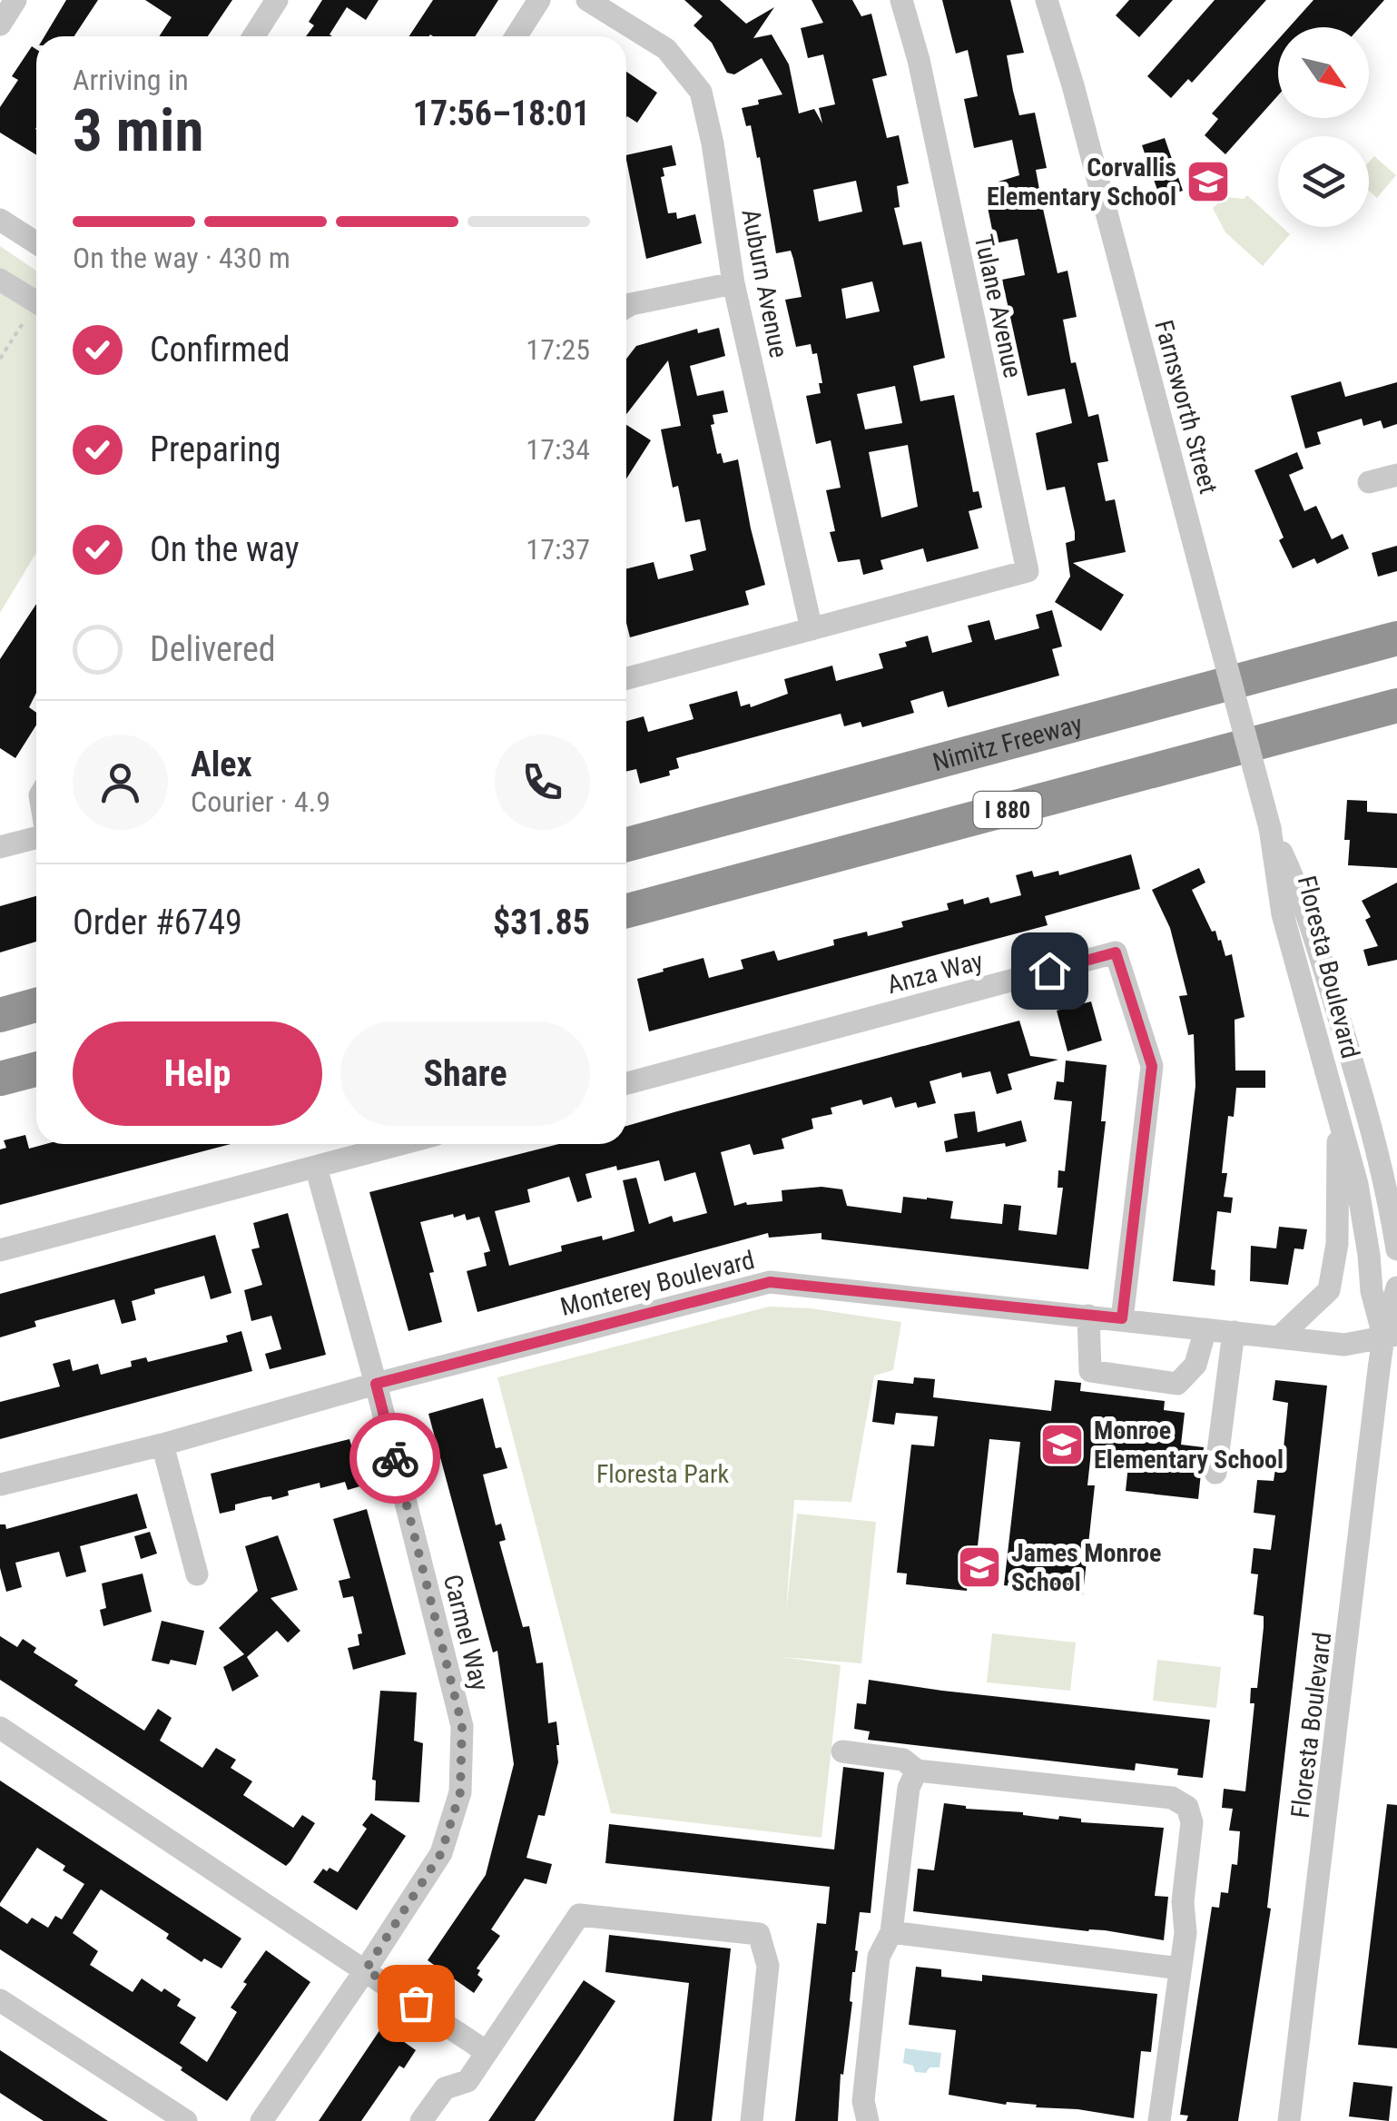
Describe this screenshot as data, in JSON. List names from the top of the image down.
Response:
{
  "streets": {
    "highway": ["Nimitz Freeway", "I 880"],
    "street": [
      "Auburn Avenue",
      "Tulane Avenue",
      "Farnsworth Street",
      "Floresta Boulevard",
      "Anza Way",
      "Monterey Boulevard",
      "Carmel Way"
    ]
  },
  "crossings": [
    ["Auburn Avenue", "Tulane Avenue"],
    ["Farnsworth Street", "Floresta Boulevard"],
    ["Floresta Boulevard", "Monterey Boulevard"],
    ["Anza Way", "Monterey Boulevard"],
    ["Monterey Boulevard", "Carmel Way"]
  ],
  "parks": ["Floresta Park"],
  "places": {
    "school or university": ["Corvallis Elementary School", "Monroe Elementary School", "James Monroe School"]
  },
  "north": "bottom right",
  "page": {
    "heading": ["3 min", "Arriving in", "17:56–18:01"],
    "panel": [
      "Alex",
      "Courier · 4.9",
      "Order #6749",
      "$31.85"
    ],
    "bar": "On the way · 430 m",
    "list": [
      ["Confirmed", "17:25"],
      ["Preparing", "17:34"],
      ["On the way", "17:37"],
      "Delivered"
    ],
    "buttons": ["Help", "Share"]
  }
}
